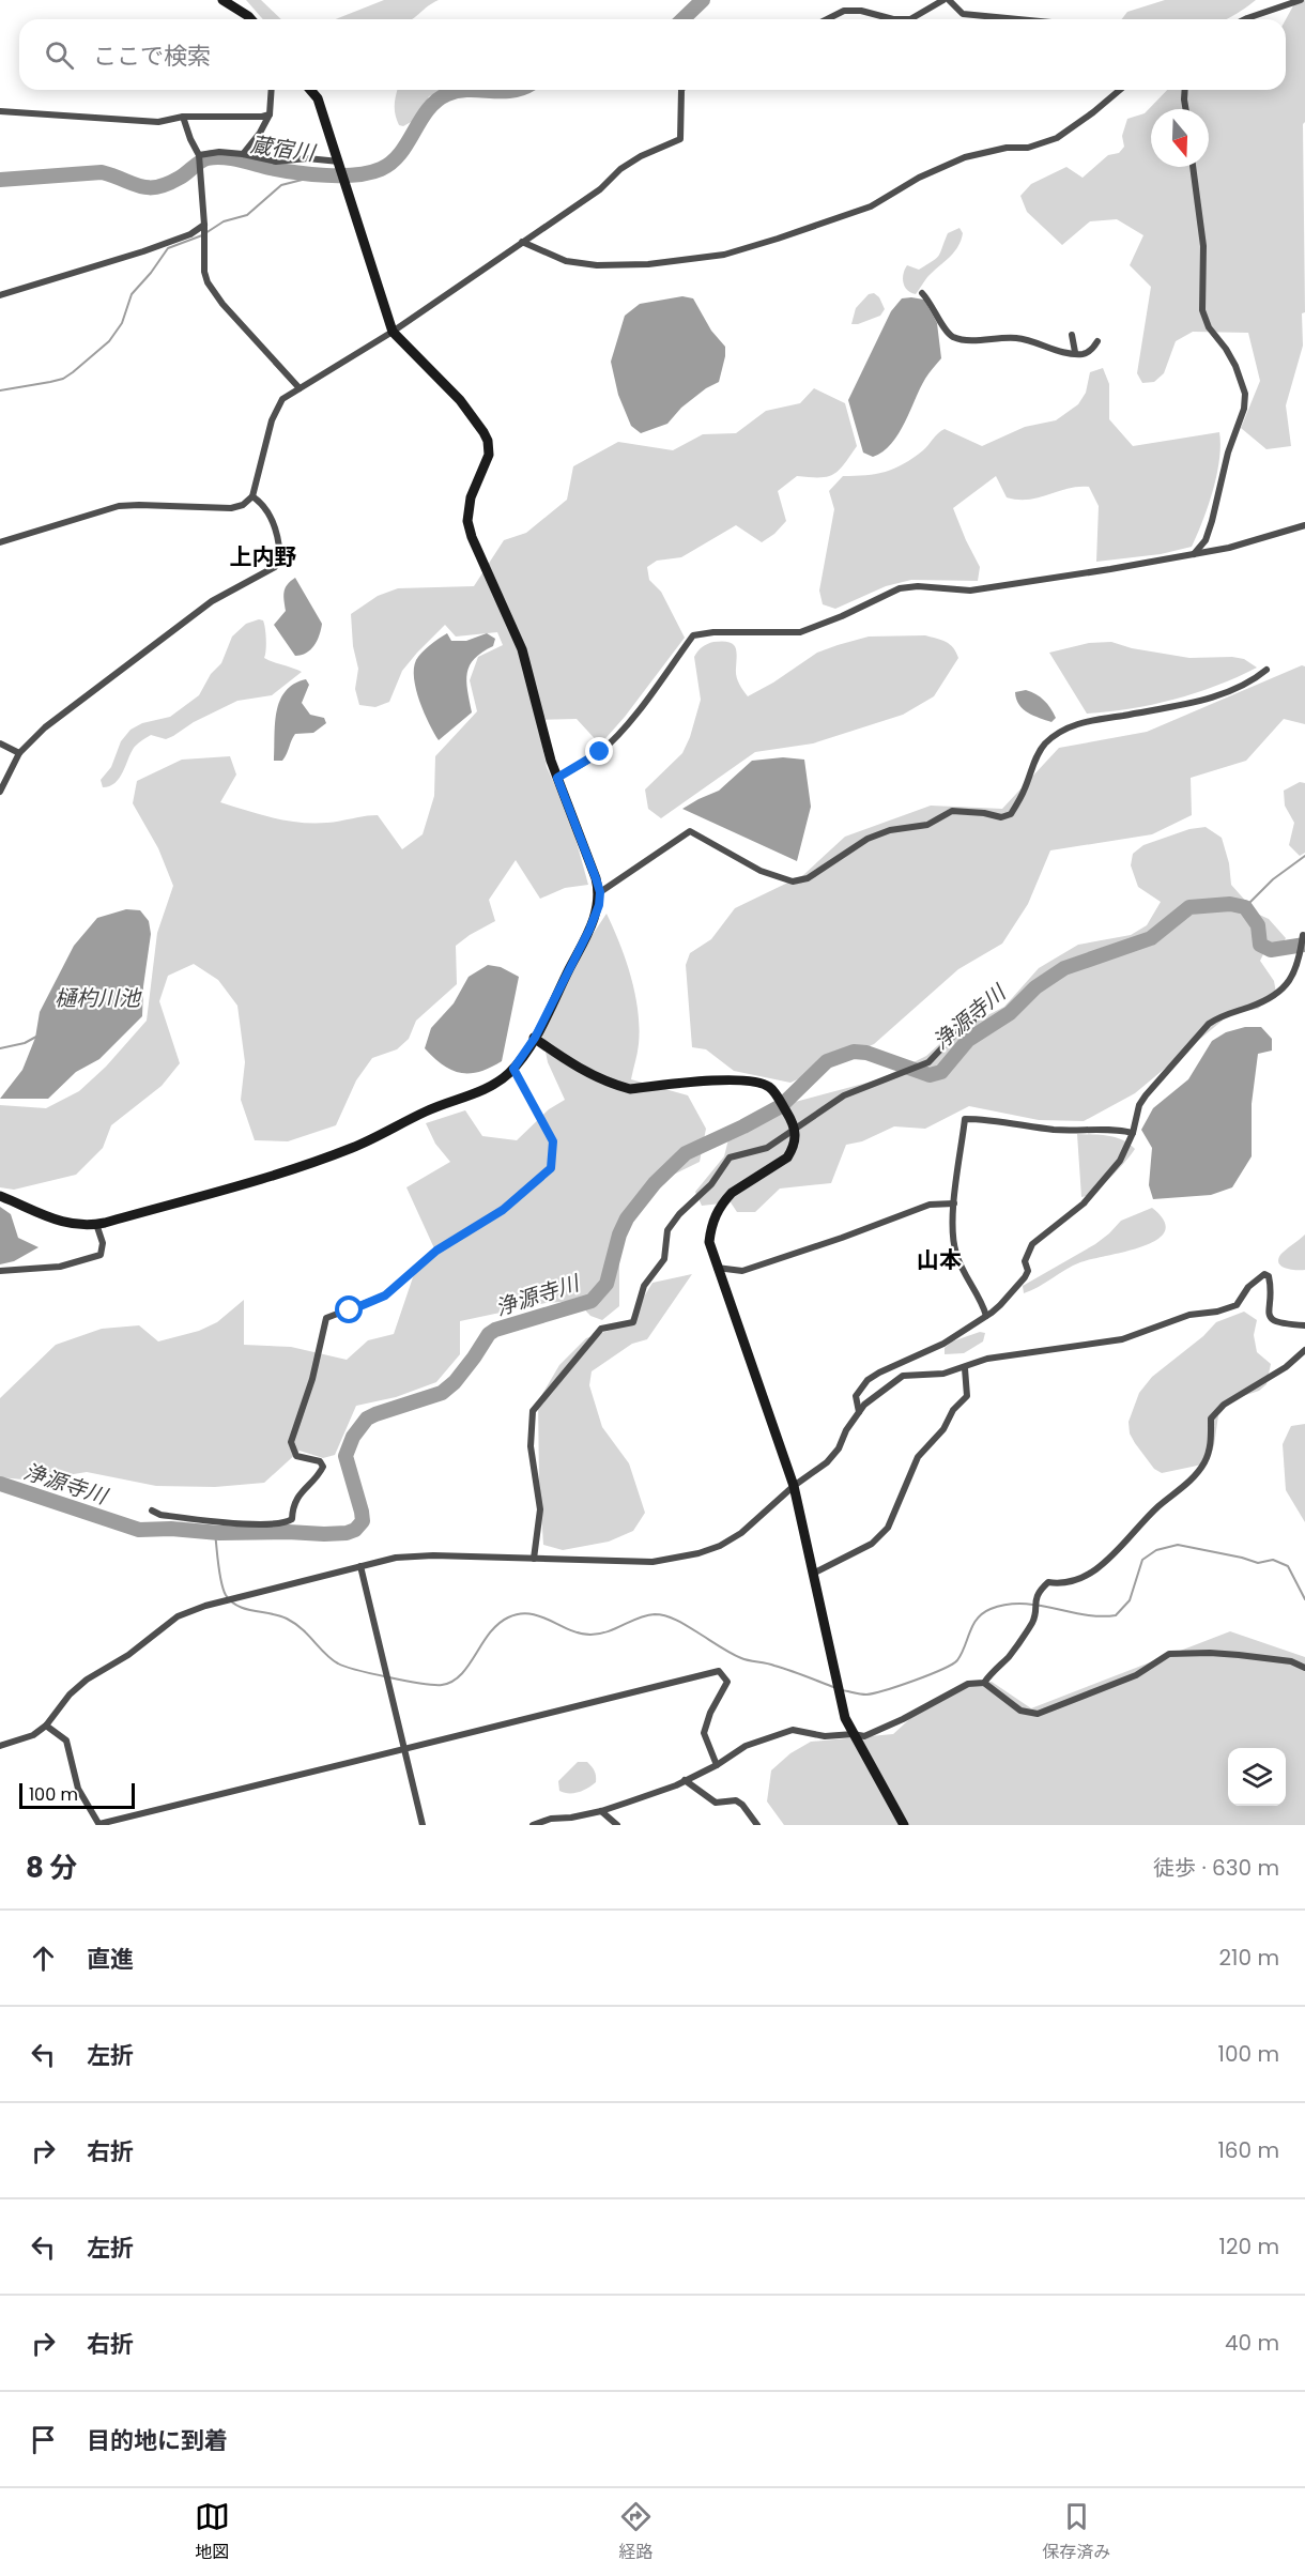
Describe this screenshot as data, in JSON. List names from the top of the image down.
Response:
{
  "districts": ["上内野", "山本"],
  "water": ["蔵宿川", "樋杓川池", "浄源寺川"],
  "scale_bar": "100 m",
  "north": "bottom",
  "page": {
    "search": "ここで検索",
    "scale": "100 m",
    "heading": ["8 分", "徒歩 · 630 m"],
    "list": [
      ["直進", "210 m"],
      ["左折", "100 m"],
      ["右折", "160 m"],
      ["左折", "120 m"],
      ["右折", "40 m"],
      "目的地に到着"
    ],
    "nav": ["地図", "経路", "保存済み"]
  }
}
